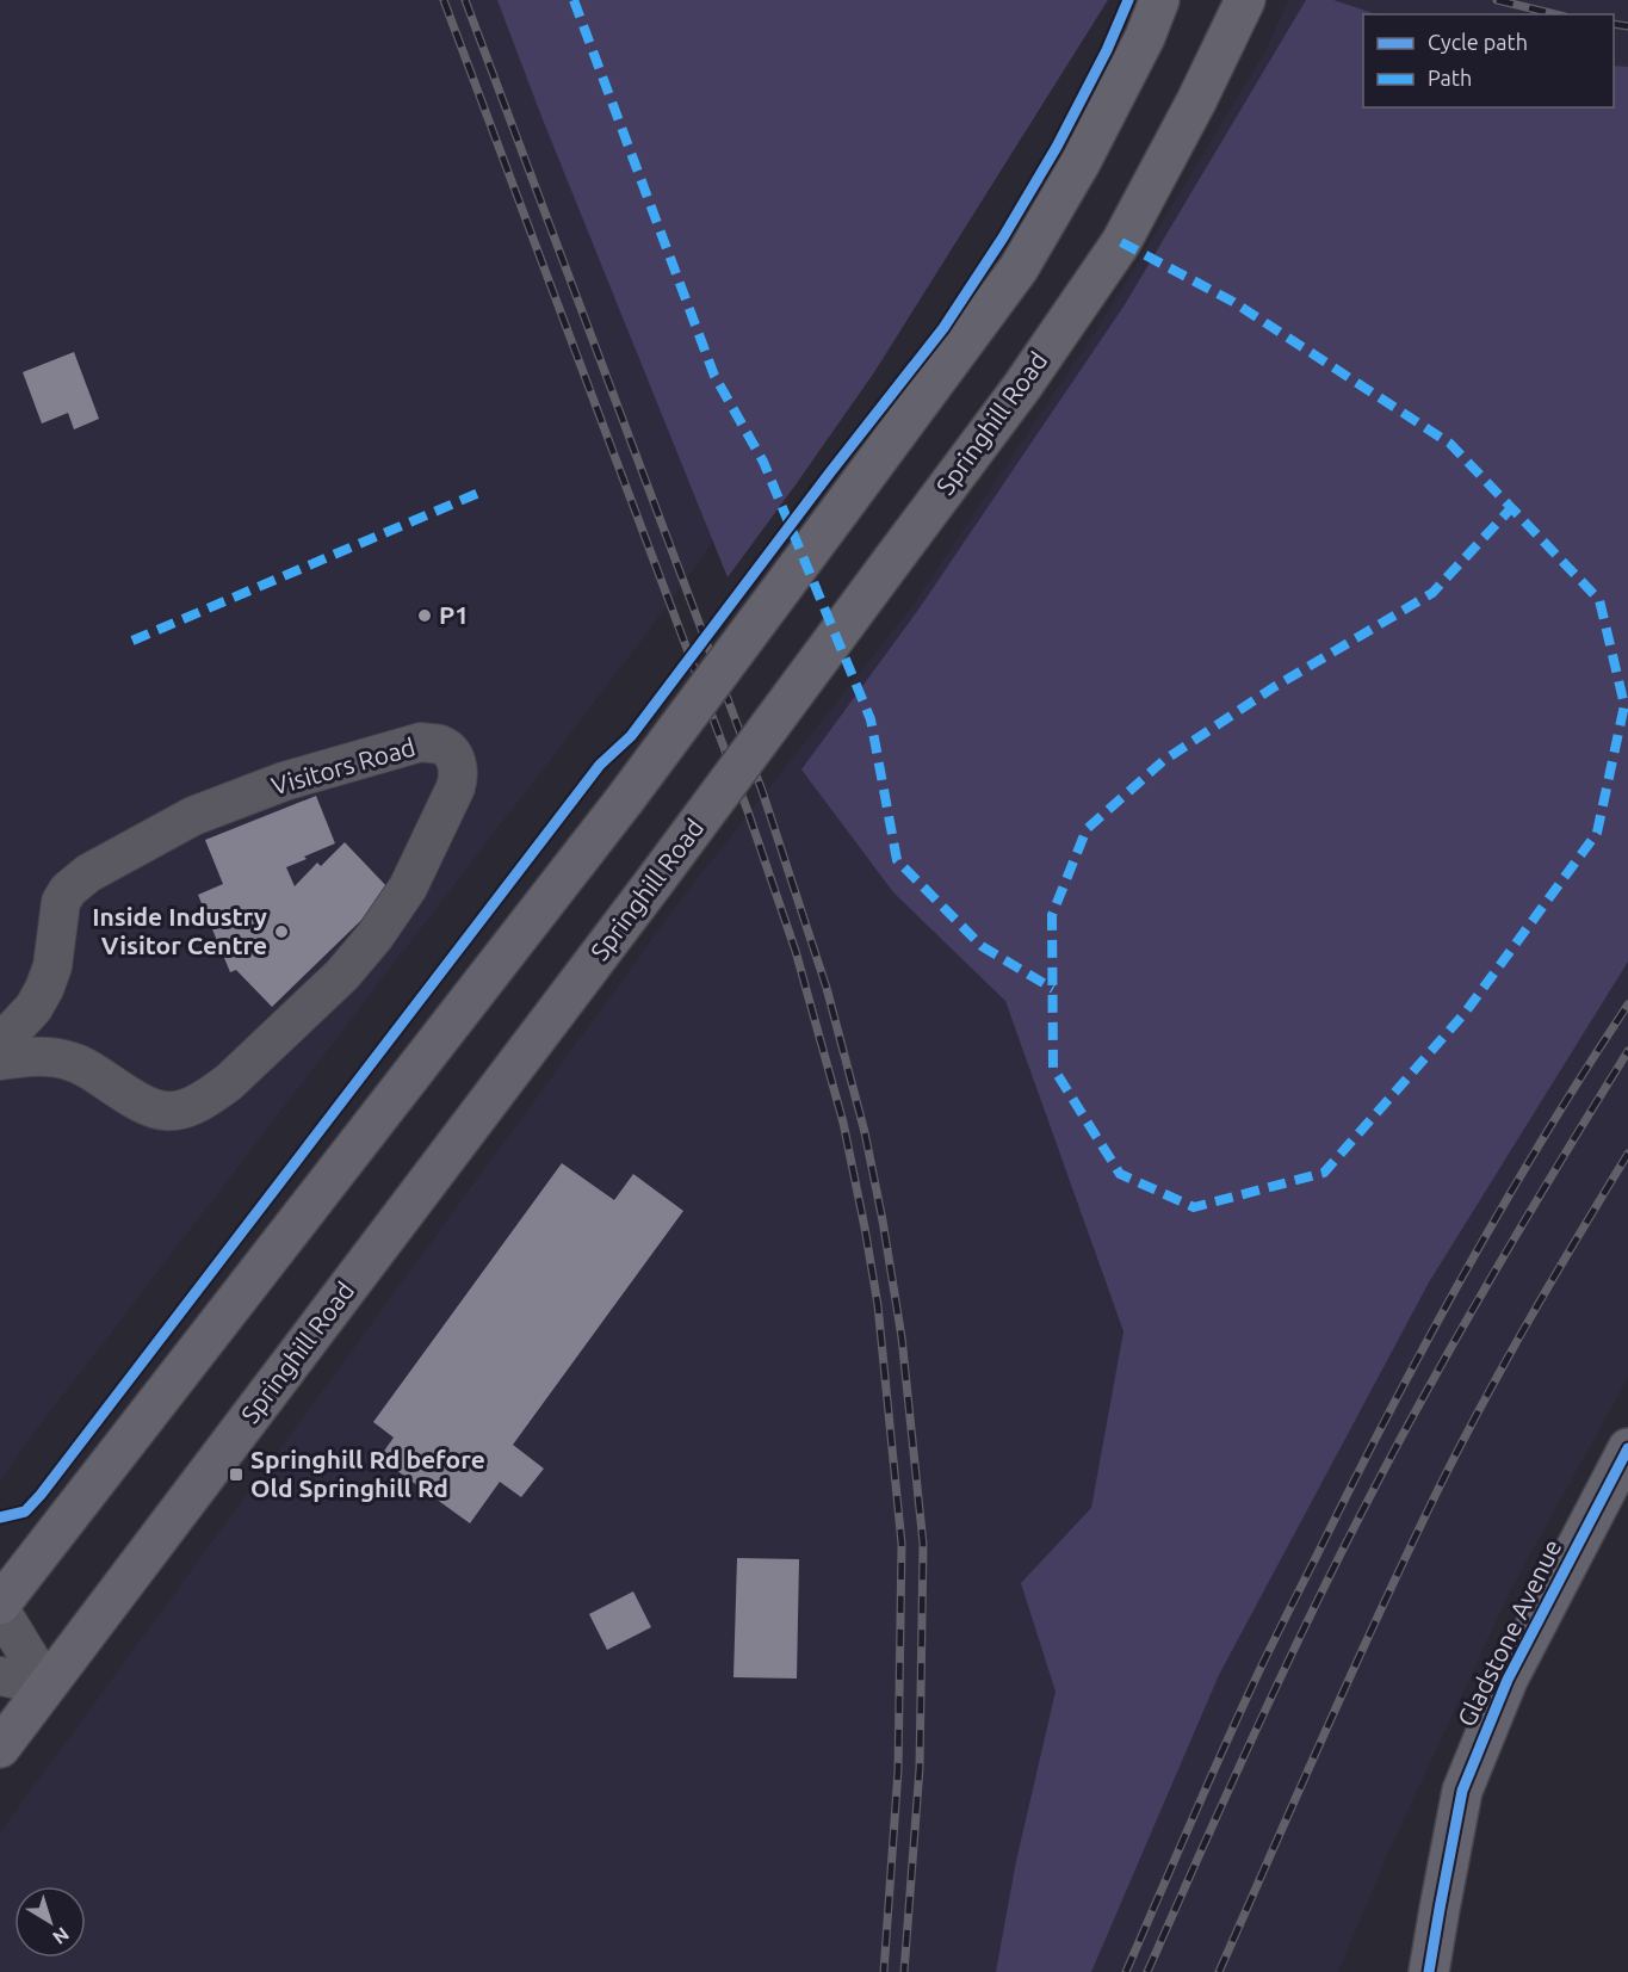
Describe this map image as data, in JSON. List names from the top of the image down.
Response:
{
  "streets": {
    "main road": ["Springhill Road", "Gladstone Avenue"],
    "street": ["Visitors Road"]
  },
  "places": {
    "other": ["P1", "Inside Industry Visitor Centre"],
    "transit": ["Springhill Rd before Old Springhill Rd"]
  },
  "legend": ["Cycle path", "Path"],
  "north": "bottom right"
}
